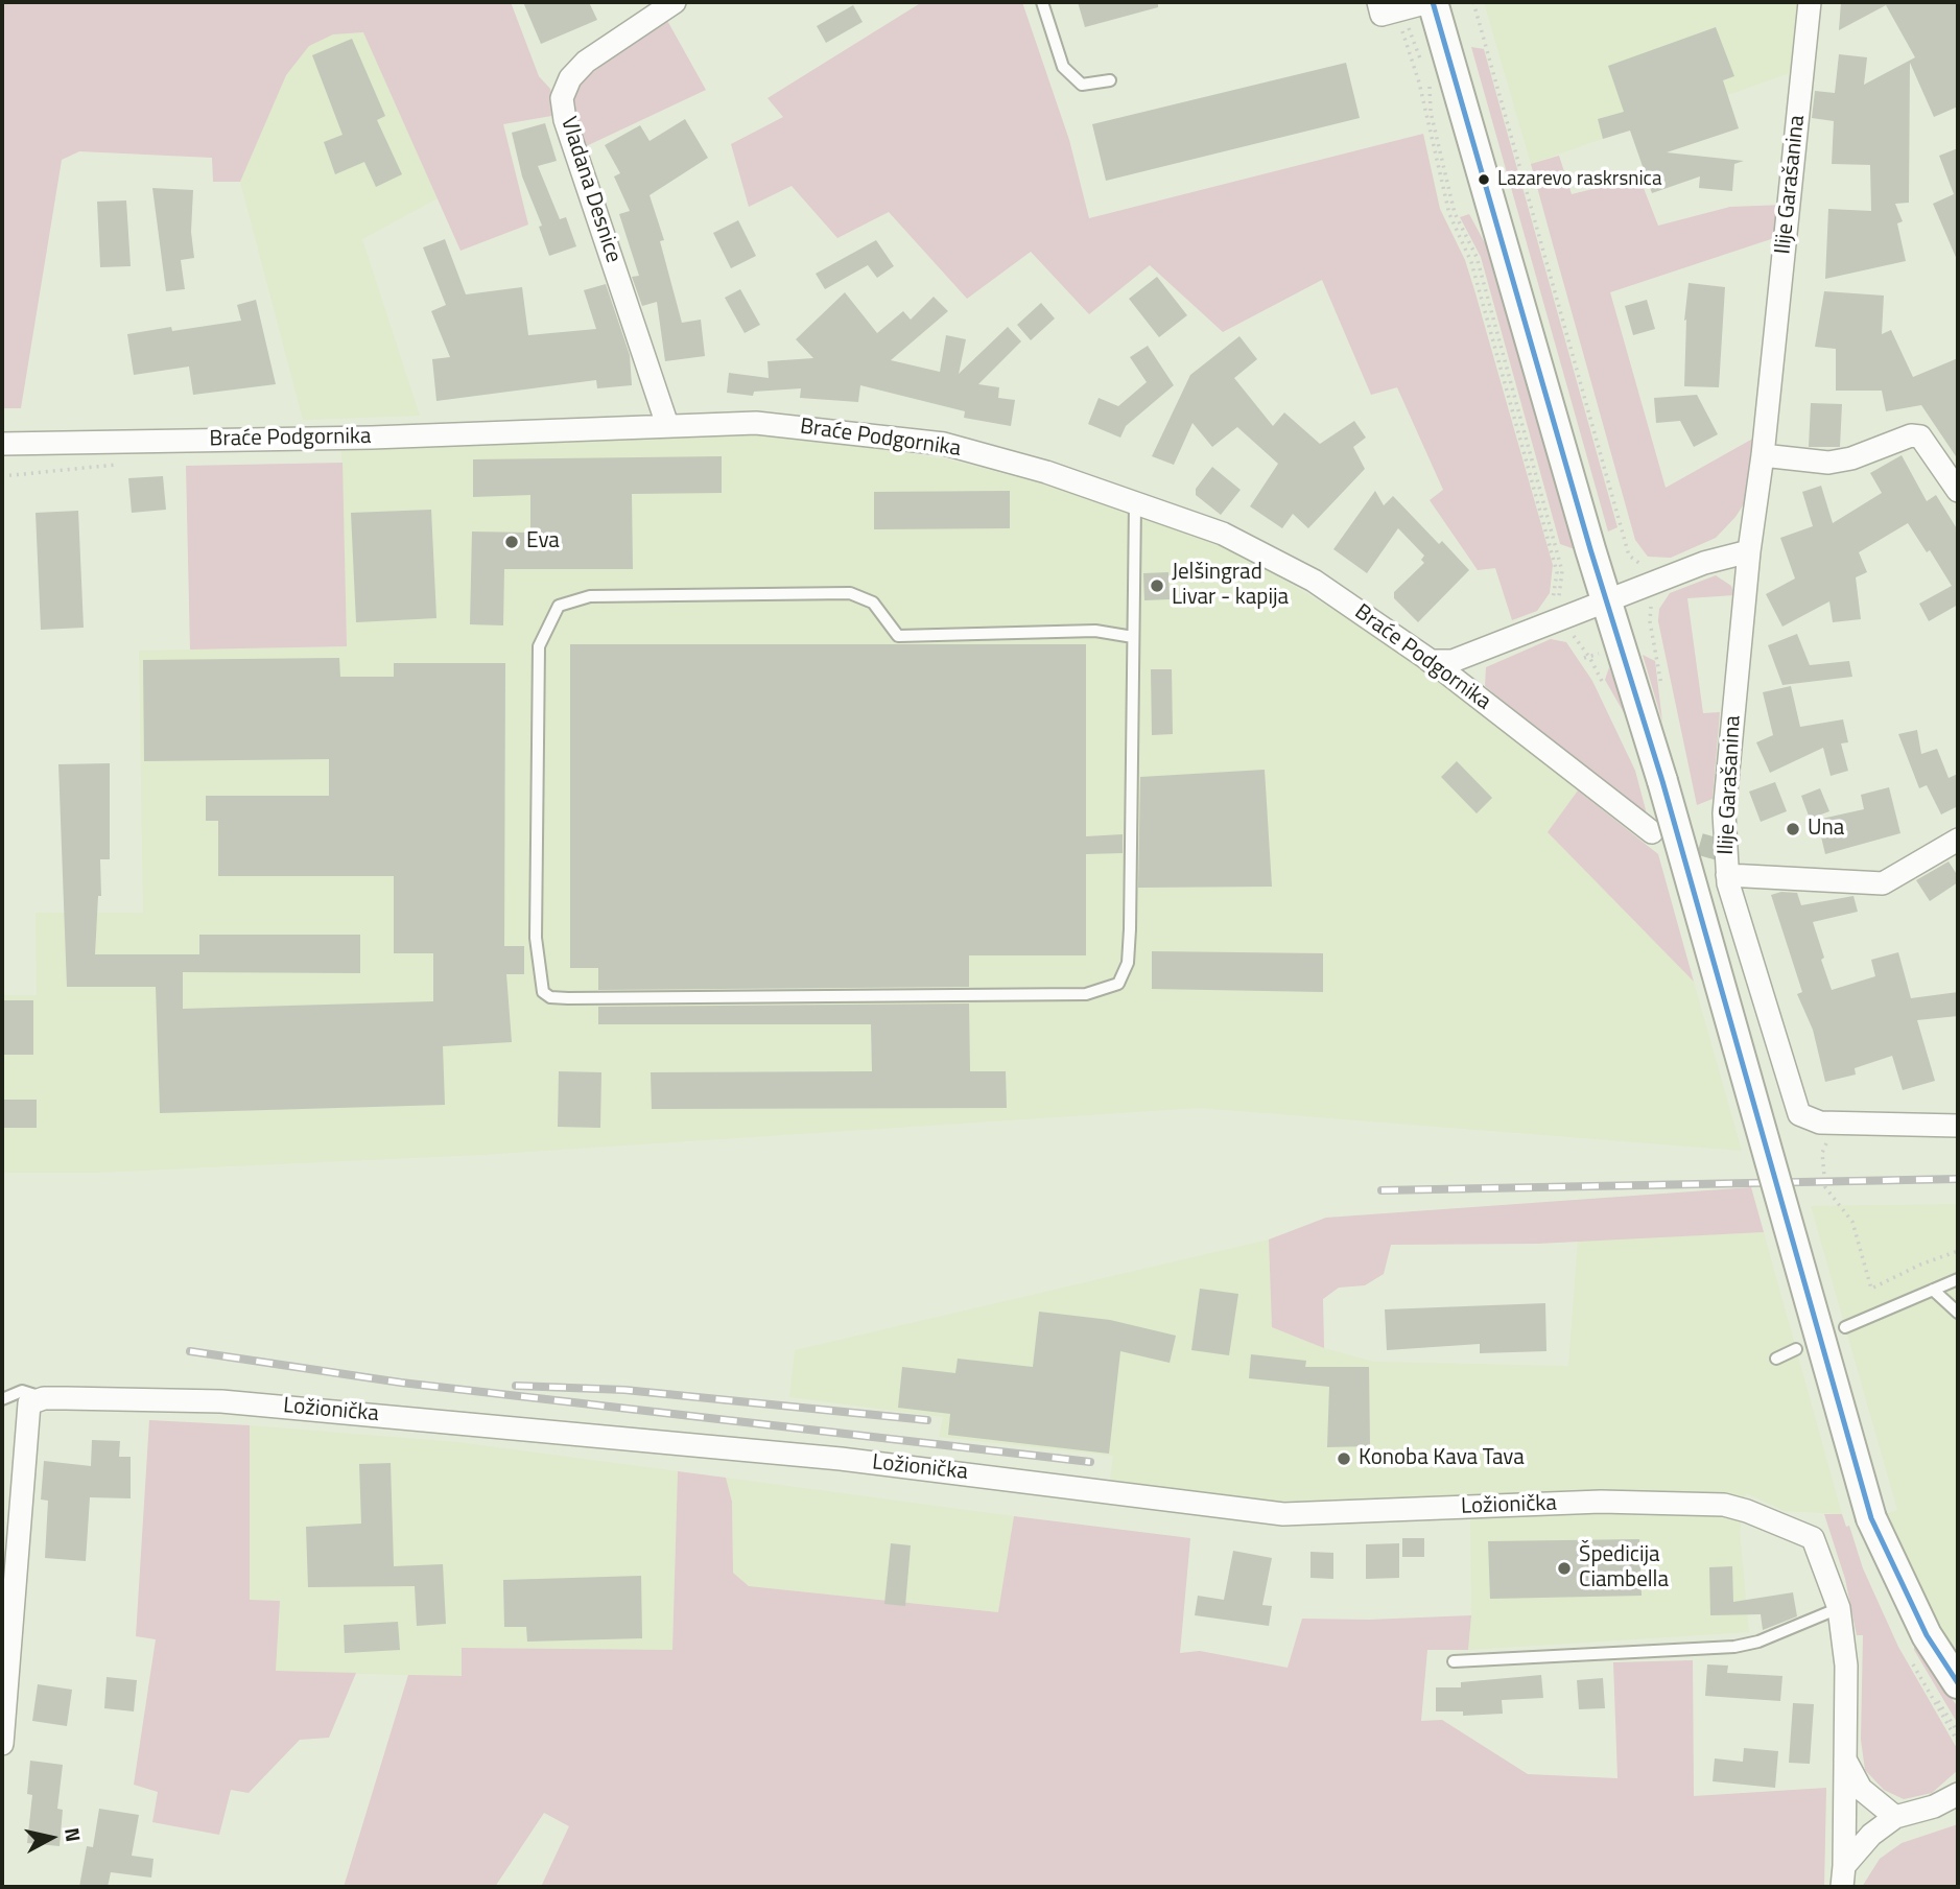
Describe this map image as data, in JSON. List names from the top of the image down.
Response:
{
  "streets": {
    "street": [
      "Ilije Garašanina",
      "Vladana Desnice",
      "Braće Podgornika",
      "Ložionička"
    ]
  },
  "crossings": [
    ["Vladana Desnice", "Braće Podgornika"]
  ],
  "places": [
    "Lazarevo raskrsnica",
    "Eva",
    "Jelšingrad Livar - kapija",
    "Una",
    "Konoba Kava Tava",
    "Špedicija Ciambella"
  ],
  "north": "right"
}
